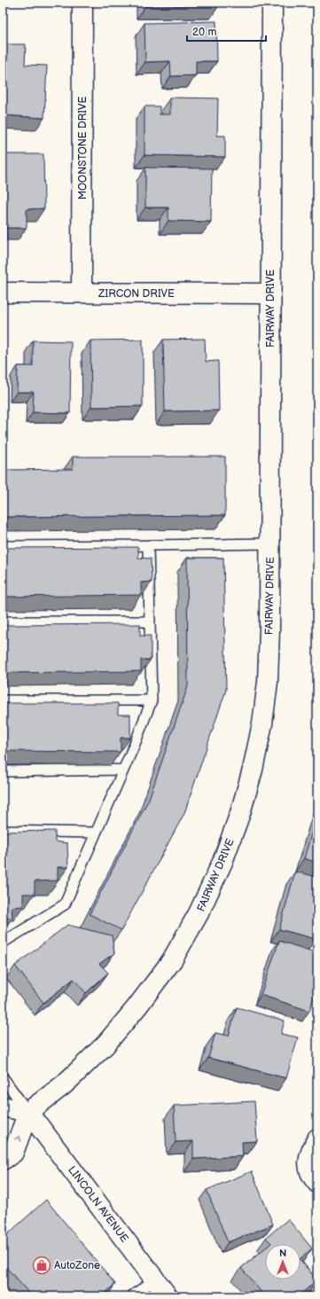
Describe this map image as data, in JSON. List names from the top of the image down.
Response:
{
  "streets": {
    "street": [
      "MOONSTONE DRIVE",
      "ZIRCON DRIVE",
      "FAIRWAY DRIVE",
      "LINCOLN AVENUE"
    ]
  },
  "crossings": [
    ["MOONSTONE DRIVE", "ZIRCON DRIVE"],
    ["ZIRCON DRIVE", "FAIRWAY DRIVE"],
    ["FAIRWAY DRIVE", "LINCOLN AVENUE"]
  ],
  "places": {
    "shop": ["AutoZone"]
  },
  "scale_bar": "20 m",
  "north": "top"
}
